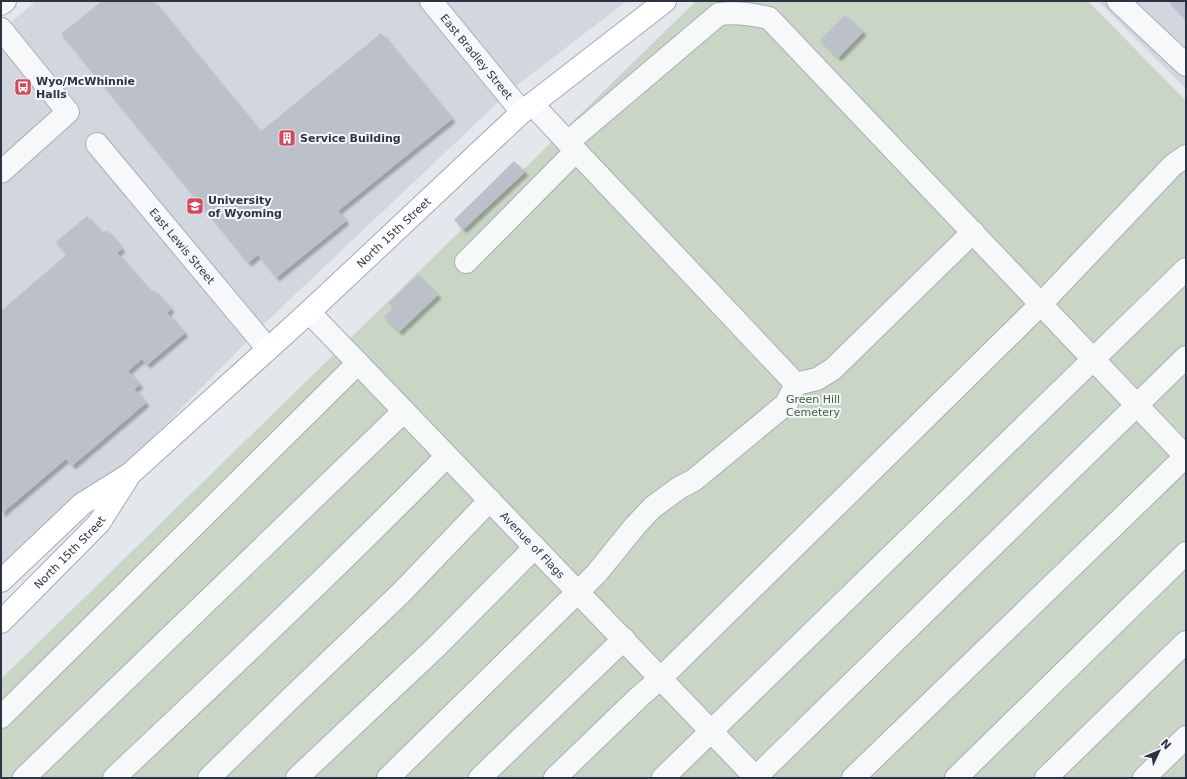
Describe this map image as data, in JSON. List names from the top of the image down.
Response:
{
  "streets": {
    "main road": ["North 15th Street"],
    "street": ["East Bradley Street", "East Lewis Street", "Avenue of Flags"]
  },
  "crossings": [
    ["East Bradley Street", "North 15th Street"],
    ["North 15th Street", "East Lewis Street"],
    ["North 15th Street", "Avenue of Flags"]
  ],
  "parks": ["Green Hill Cemetery"],
  "places": {
    "bus stop": ["Wyo/McWhinnie Halls"],
    "building": ["Service Building"],
    "school or university": ["University of Wyoming"]
  },
  "north": "top right"
}
